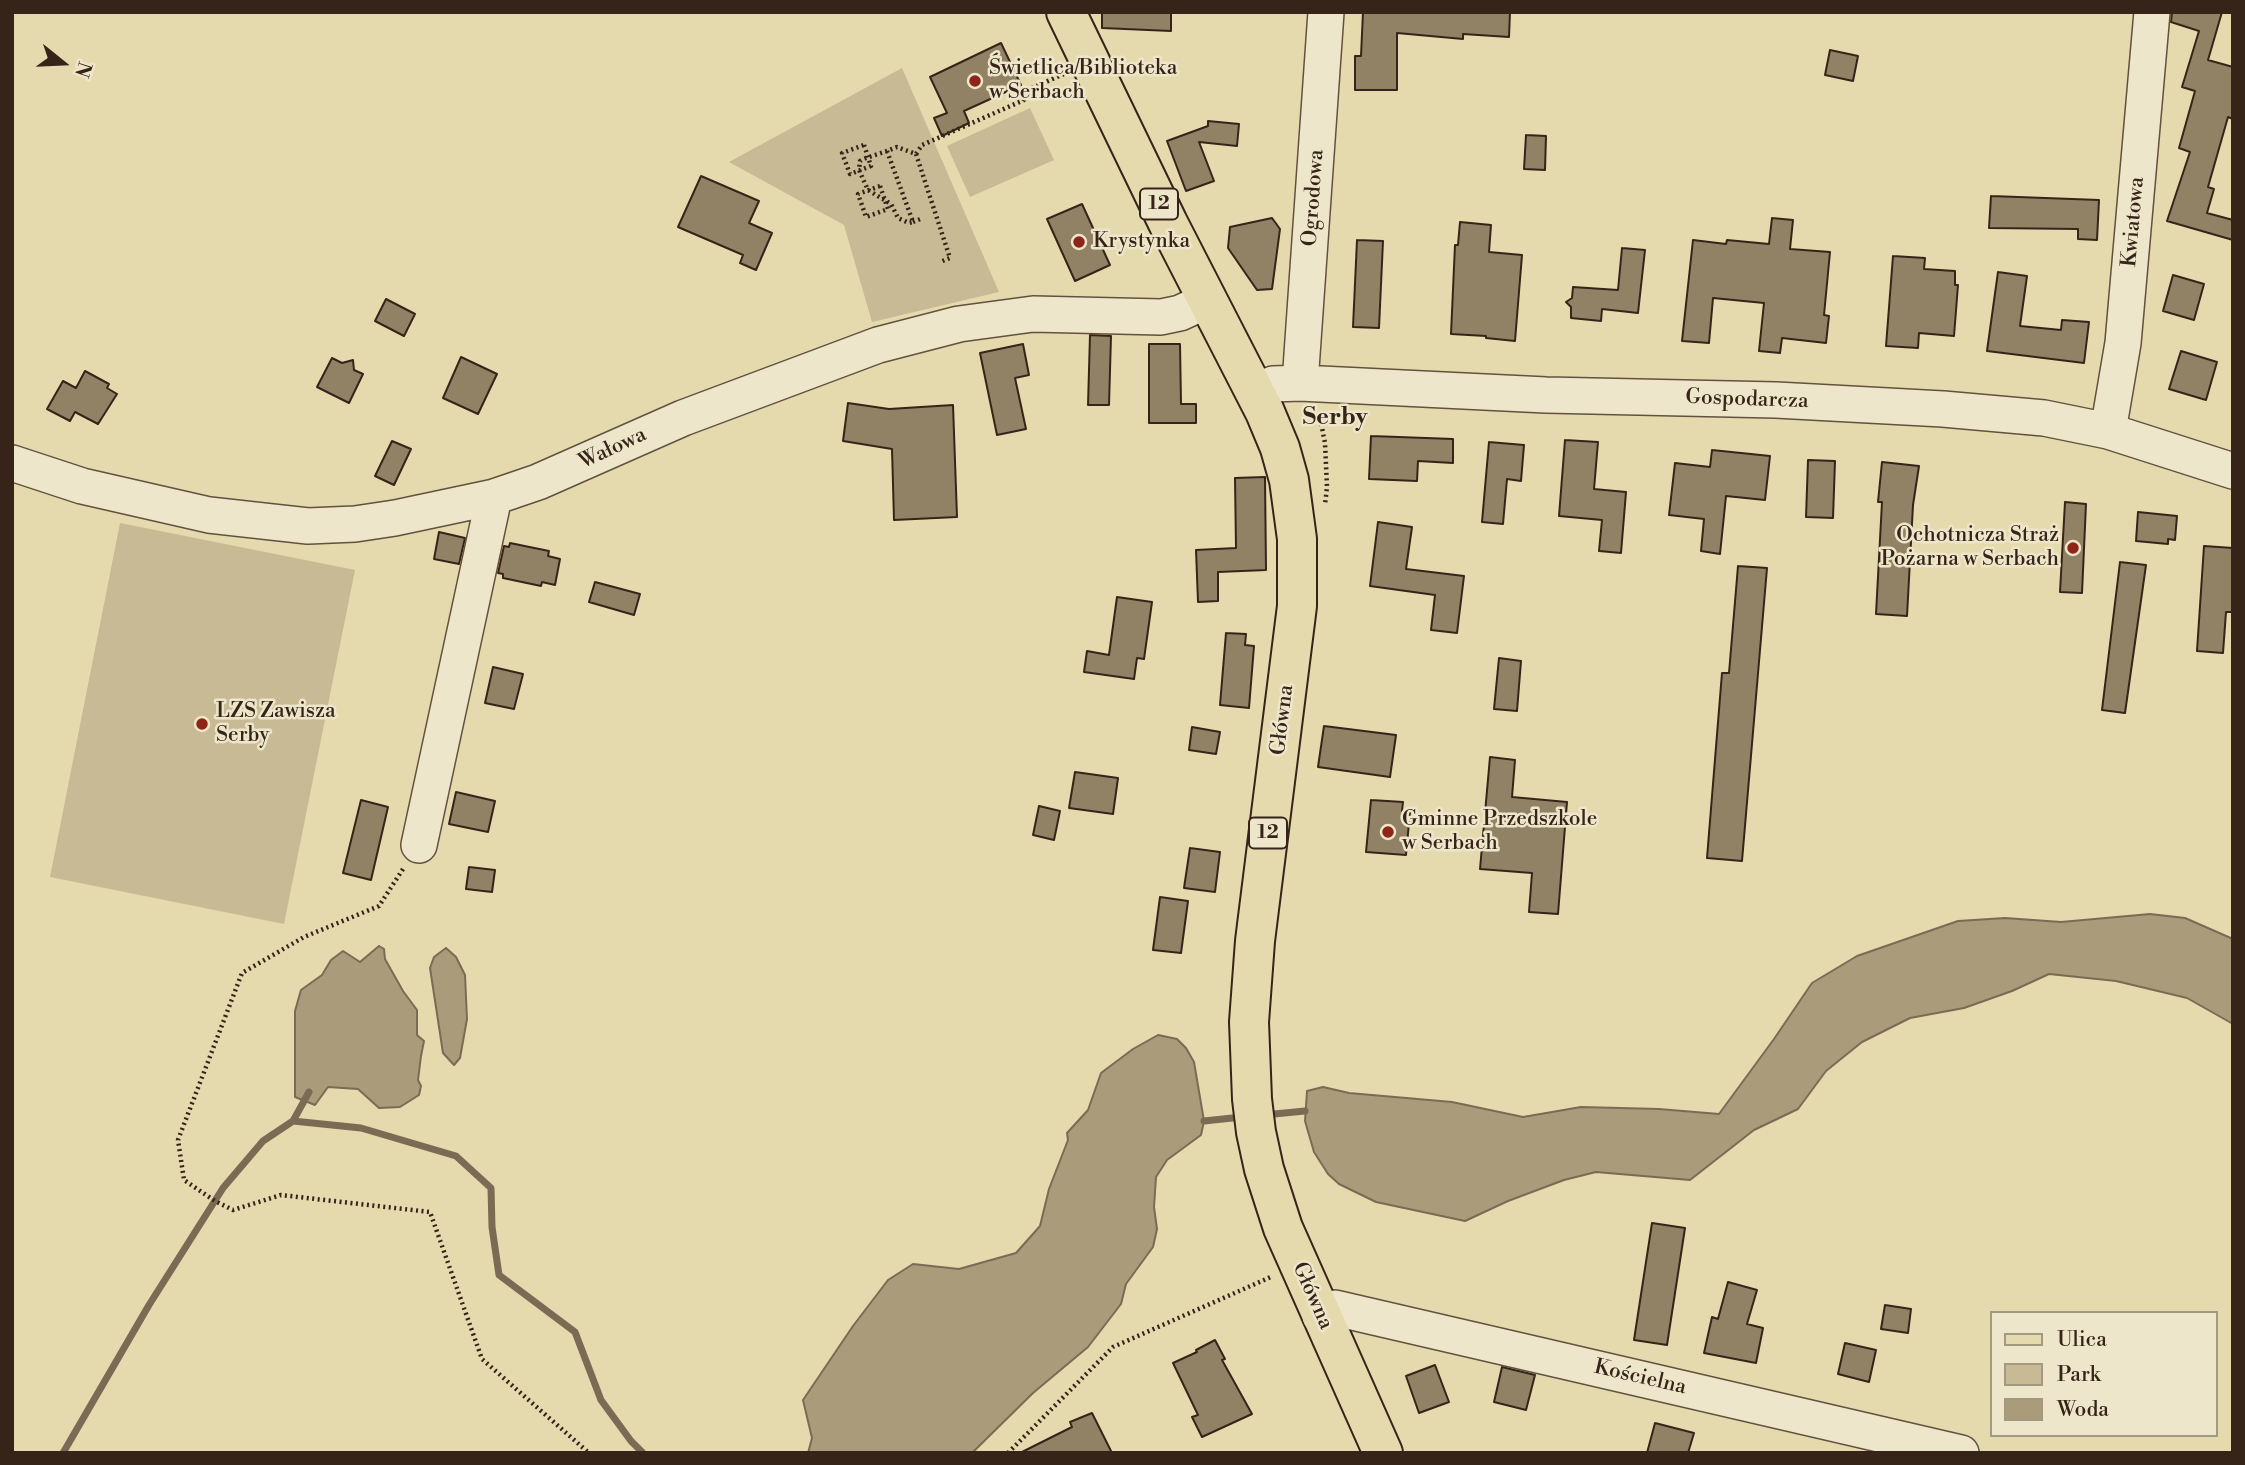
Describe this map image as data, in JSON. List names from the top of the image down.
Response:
{
  "streets": {
    "main road": ["12", "Główna"],
    "street": [
      "Ogrodowa",
      "Kwiatowa",
      "Gospodarcza",
      "Wałowa",
      "Kościelna"
    ]
  },
  "crossings": [
    ["Ogrodowa", "Gospodarcza"],
    ["Kwiatowa", "Gospodarcza"],
    ["Gospodarcza", "Główna"],
    ["Wałowa", "Główna"],
    ["Główna", "Kościelna"]
  ],
  "districts": ["Serby"],
  "places": [
    "Świetlica/Biblioteka w Serbach",
    "Krystynka",
    "Ochotnicza Straż Pożarna w Serbach",
    "LZS Zawisza Serby",
    "Gminne Przedszkole w Serbach"
  ],
  "legend": ["Ulica", "Park", "Woda"],
  "north": "right"
}
